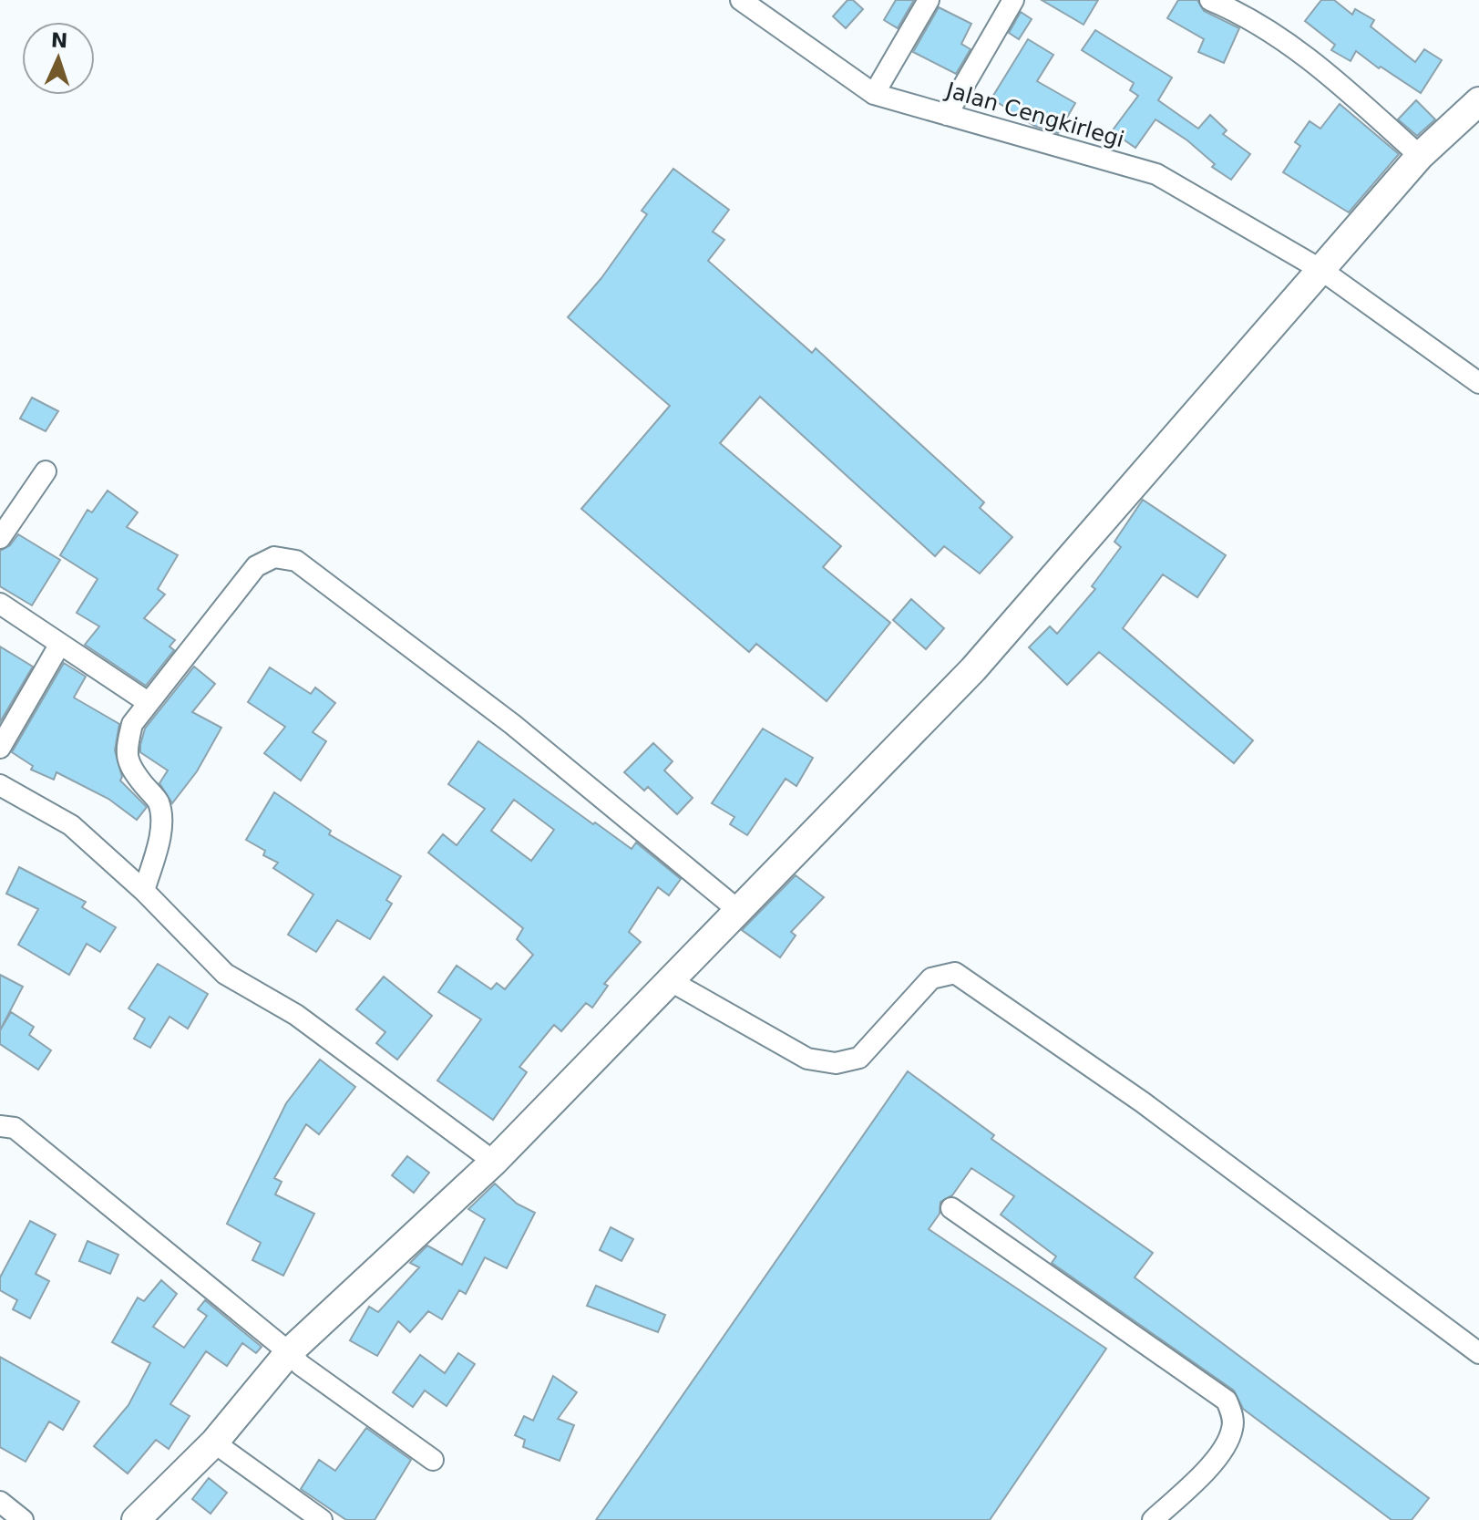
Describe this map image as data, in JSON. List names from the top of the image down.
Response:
{
  "streets": {
    "street": ["Jalan Cengkirlegi"]
  },
  "north": "top"
}
